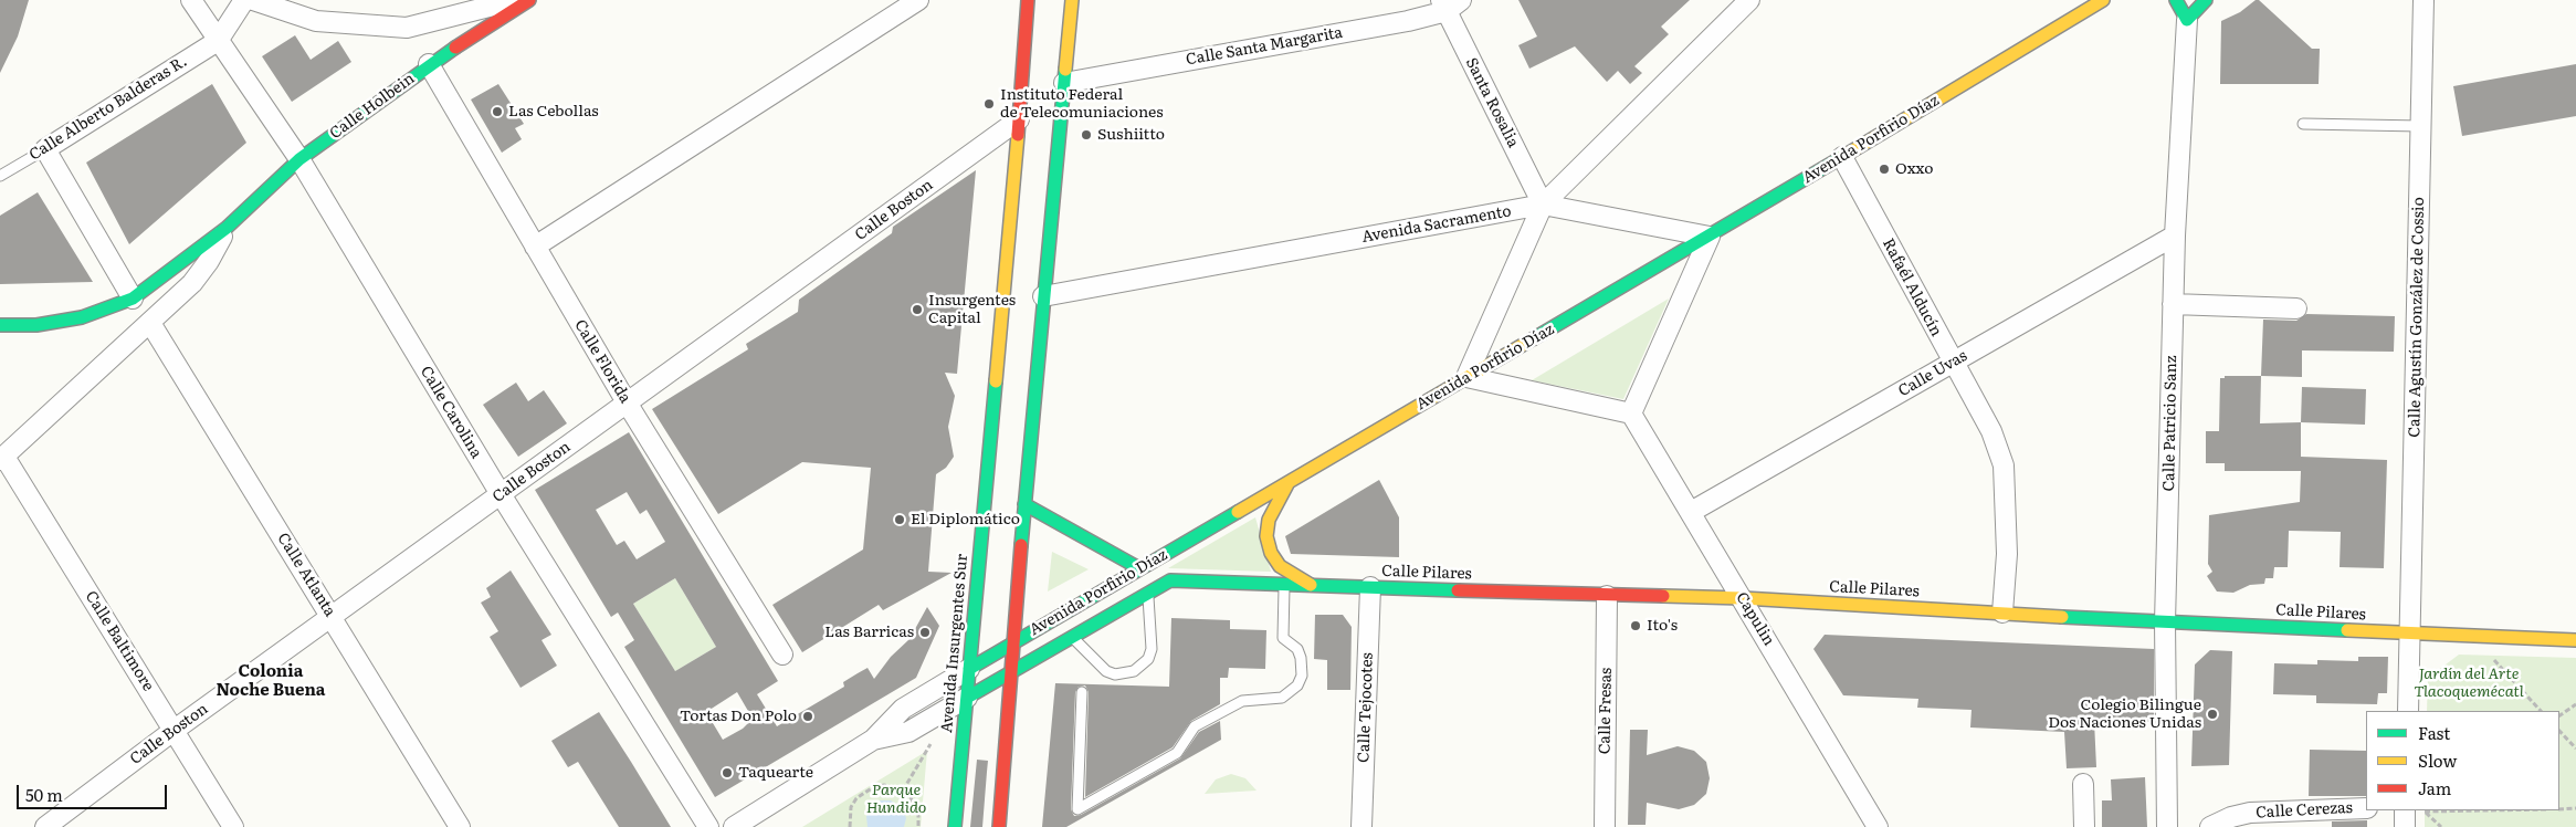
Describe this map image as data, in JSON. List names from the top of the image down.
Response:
{
  "streets": {
    "street": [
      "Calle Santa Margarita",
      "Santa Rosalia",
      "Calle Holbein",
      "Calle Alberto Balderas R.",
      "Avenida Porfirio Díaz",
      "Calle Boston",
      "Avenida Sacramento",
      "Rafaél Alducín",
      "Calle Agustín González de Cossio",
      "Calle Florida",
      "Calle Uvas",
      "Calle Carolina",
      "Calle Patricio Sanz",
      "Calle Pilares",
      "Calle Atlanta",
      "Capulin",
      "Calle Baltimore",
      "Avenida Insurgentes Sur",
      "Calle Tejocotes",
      "Calle Fresas",
      "Calle Cerezas"
    ]
  },
  "crossings": [
    ["Calle Santa Margarita", "Santa Rosalia"],
    ["Santa Rosalia", "Avenida Sacramento"],
    ["Calle Holbein", "Calle Florida"],
    ["Calle Holbein", "Calle Carolina"],
    ["Calle Holbein", "Calle Atlanta"],
    ["Calle Holbein", "Calle Baltimore"],
    ["Calle Alberto Balderas R.", "Calle Carolina"],
    ["Avenida Porfirio Díaz", "Rafaél Alducín"],
    ["Avenida Porfirio Díaz", "Calle Pilares"],
    ["Avenida Porfirio Díaz", "Avenida Insurgentes Sur"],
    ["Calle Boston", "Calle Florida"],
    ["Calle Boston", "Calle Carolina"],
    ["Calle Boston", "Calle Atlanta"],
    ["Calle Boston", "Calle Baltimore"],
    ["Calle Boston", "Avenida Insurgentes Sur"],
    ["Rafaél Alducín", "Calle Uvas"],
    ["Rafaél Alducín", "Calle Pilares"],
    ["Calle Agustín González de Cossio", "Calle Pilares"],
    ["Calle Uvas", "Calle Patricio Sanz"],
    ["Calle Uvas", "Capulin"],
    ["Calle Patricio Sanz", "Calle Pilares"],
    ["Calle Pilares", "Capulin"],
    ["Calle Pilares", "Calle Tejocotes"],
    ["Calle Pilares", "Calle Fresas"]
  ],
  "districts": ["Colonia Noche Buena"],
  "parks": ["Jardín del Arte Tlacoquemécatl", "Parque Hundido"],
  "places": [
    "Instituto Federal de Telecomuniaciones",
    "Las Cebollas",
    "Sushiitto",
    "Oxxo",
    "Insurgentes Capital",
    "El Diplomático",
    "Ito's",
    "Las Barricas",
    "Colegio Bilingue Dos Naciones Unidas",
    "Tortas Don Polo",
    "Taquearte"
  ],
  "legend": ["Fast", "Slow", "Jam"],
  "scale_bar": "50 m"
}
